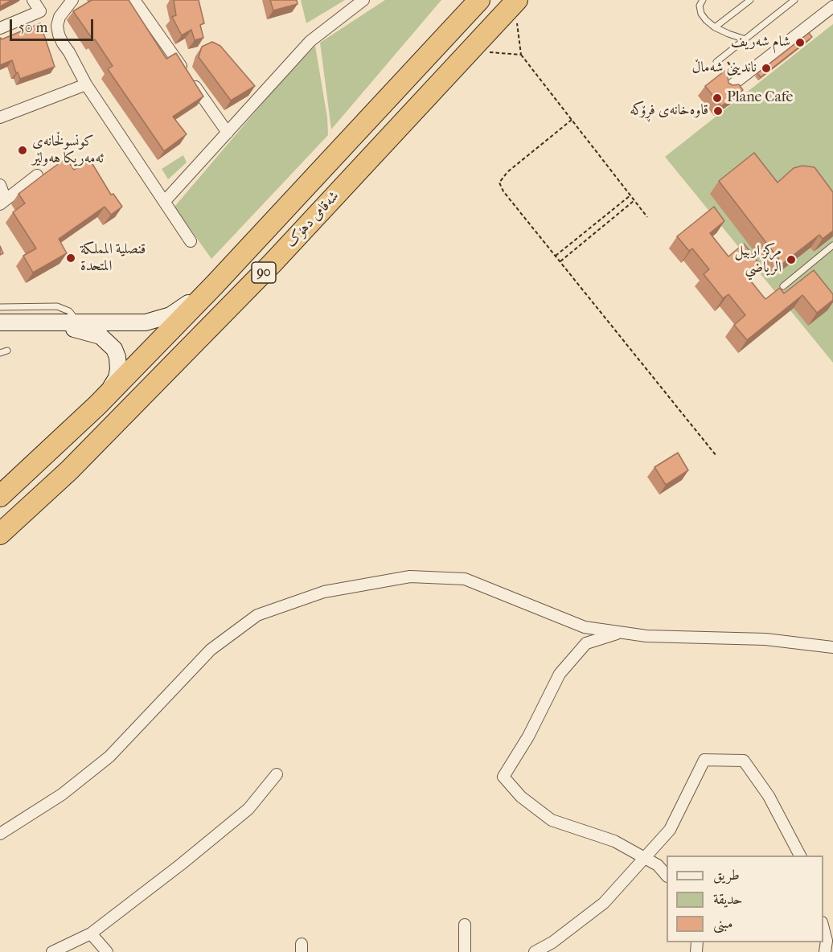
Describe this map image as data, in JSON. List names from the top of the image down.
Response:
{
  "streets": {
    "highway": ["شەقامی دهۆک", "90"]
  },
  "places": [
    "شام شەریف",
    "ناندینی شەماڵ",
    "Plane Cafe",
    "قاوەخانەی فڕۆکە",
    "کونسوڵخانەی ئەمەریکا هەولێر",
    "قنصلية المملكة المتحدة",
    "مركز اربيل الرياضي"
  ],
  "legend": ["طريق", "حديقة", "مبنى"],
  "scale_bar": "50 m"
}
